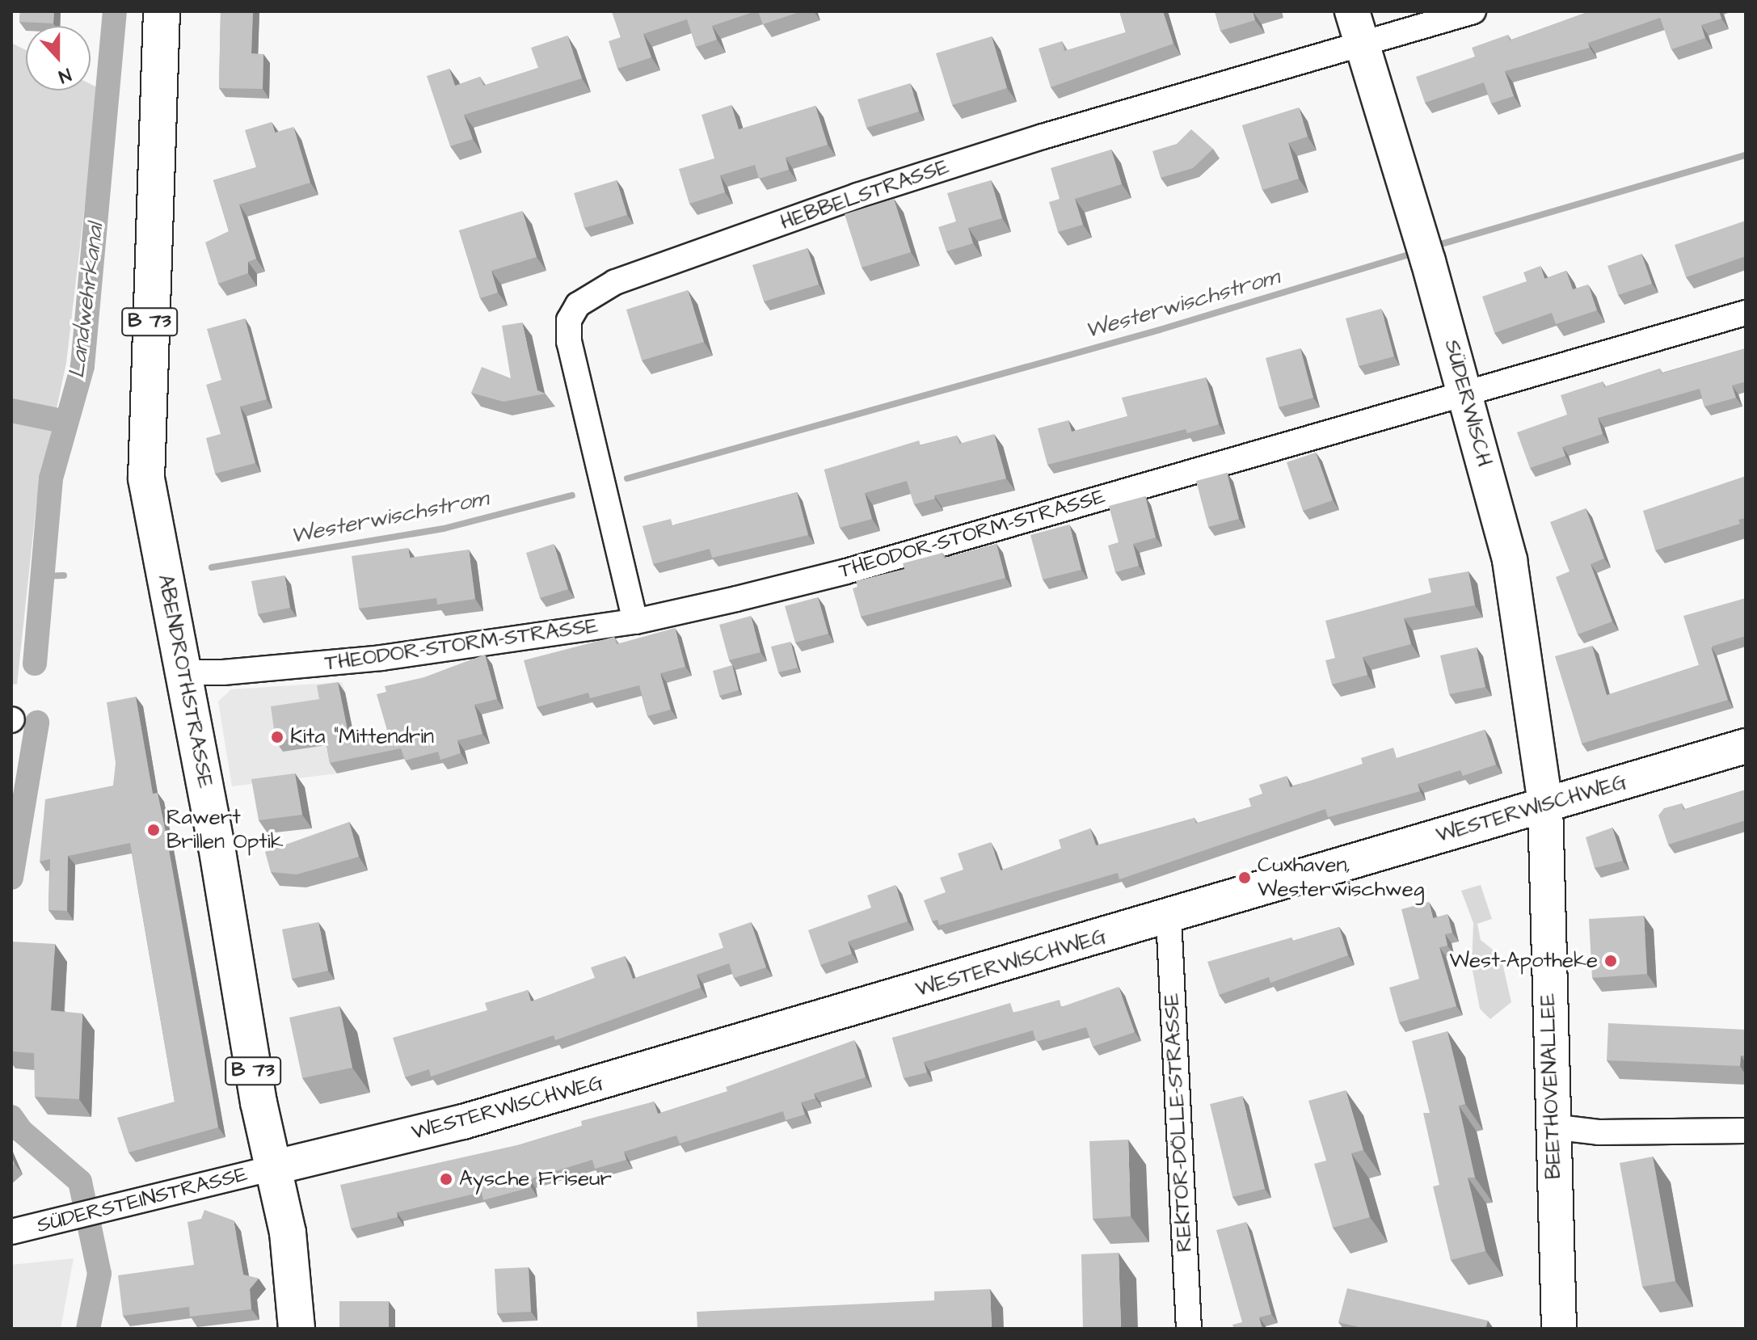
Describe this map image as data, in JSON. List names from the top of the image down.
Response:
{
  "streets": {
    "main road": ["B 73", "ABENDROTHSTRASSE"],
    "street": [
      "HEBBELSTRASSE",
      "SÜDERWISCH",
      "THEODOR-STORM-STRASSE",
      "WESTERWISCHWEG",
      "BEETHOVENALLEE",
      "REKTOR-DÖLLE-STRASSE",
      "SÜDERSTEINSTRASSE"
    ]
  },
  "crossings": [
    ["HEBBELSTRASSE", "SÜDERWISCH"],
    ["HEBBELSTRASSE", "THEODOR-STORM-STRASSE"],
    ["SÜDERWISCH", "THEODOR-STORM-STRASSE"],
    ["SÜDERWISCH", "WESTERWISCHWEG"],
    ["SÜDERWISCH", "BEETHOVENALLEE"],
    ["THEODOR-STORM-STRASSE", "ABENDROTHSTRASSE"],
    ["ABENDROTHSTRASSE", "WESTERWISCHWEG"],
    ["ABENDROTHSTRASSE", "SÜDERSTEINSTRASSE"],
    ["WESTERWISCHWEG", "BEETHOVENALLEE"],
    ["WESTERWISCHWEG", "REKTOR-DÖLLE-STRASSE"],
    ["WESTERWISCHWEG", "SÜDERSTEINSTRASSE"]
  ],
  "water": ["Landwehrkanal", "Westerwischstrom"],
  "places": [
    "Kita \"Mittendrin",
    "Rawert Brillen Optik",
    "Cuxhaven, Westerwischweg",
    "West-Apotheke",
    "Aysche Friseur"
  ],
  "north": "bottom"
}
